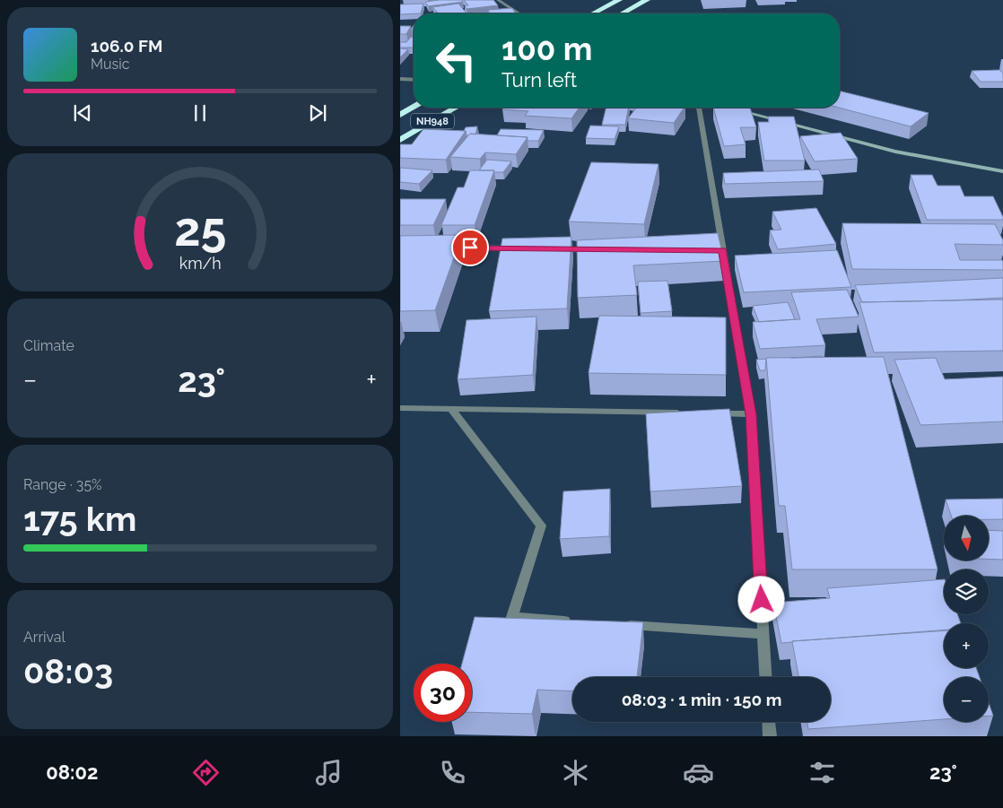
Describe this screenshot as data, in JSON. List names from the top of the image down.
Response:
{
  "streets": {
    "highway": ["NH948"]
  },
  "north": "bottom",
  "page": {
    "turn": ["100 m", "Turn left"],
    "song": ["106.0 FM", "Music"],
    "tile": [
      "Climate",
      ["Range · 35%", "175 km"],
      ["Arrival", "08:03"]
    ],
    "heat": ["−", "23°", "+"],
    "map_buttons": ["+", "−"],
    "limit": "30",
    "trip": "08:03 · 1 min · 150 m",
    "tabs": ["08:02", "23°"],
    "gauge": ["25", "km/h"]
  }
}
